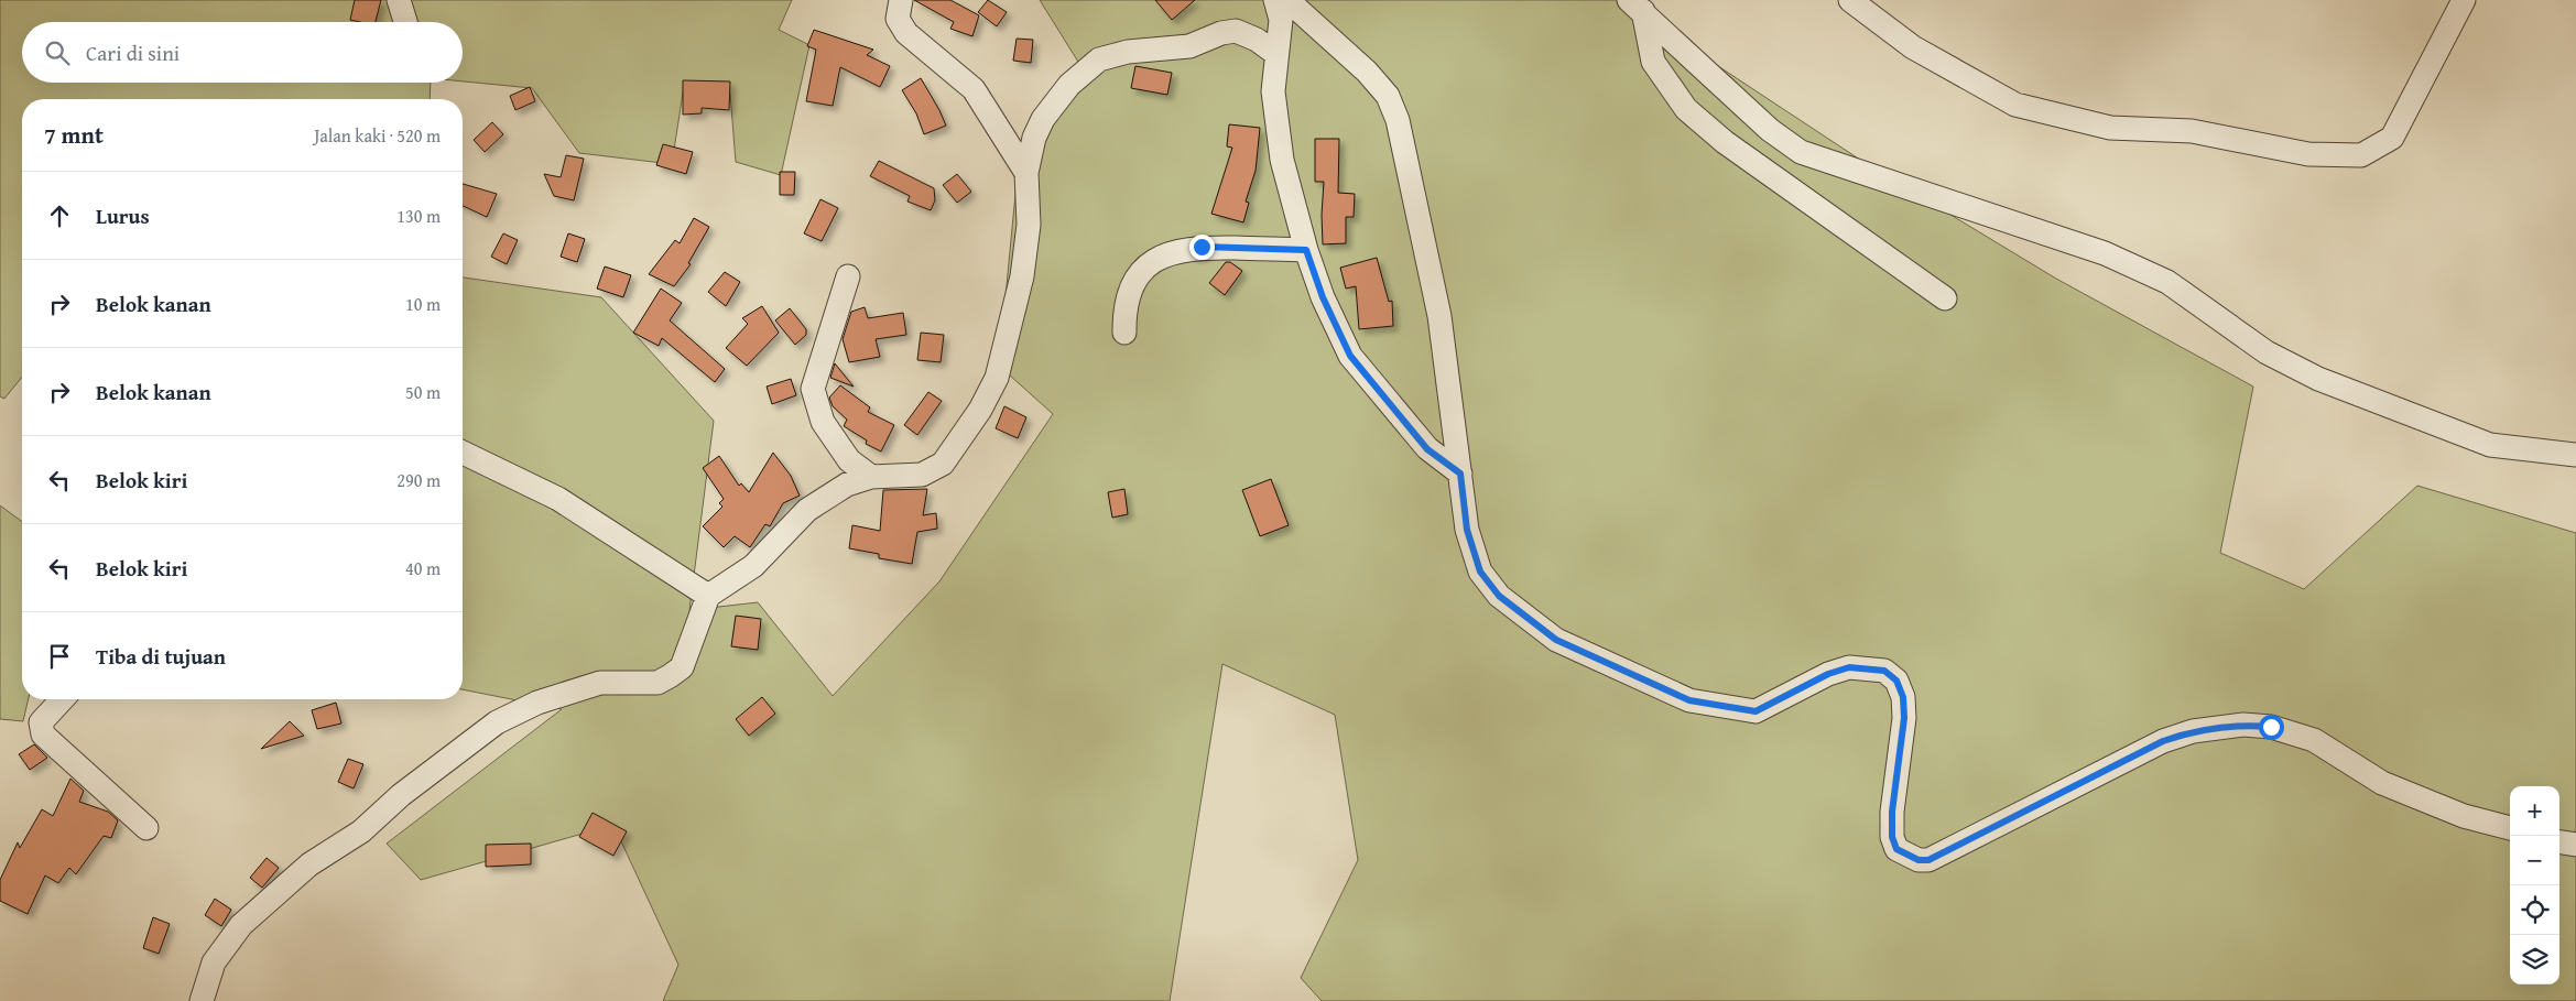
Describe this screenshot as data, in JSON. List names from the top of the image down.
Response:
{
  "page": {
    "search": "Cari di sini",
    "heading": ["7 mnt", "Jalan kaki · 520 m"],
    "list": [
      ["Lurus", "130 m"],
      ["Belok kanan", "10 m"],
      ["Belok kanan", "50 m"],
      ["Belok kiri", "290 m"],
      ["Belok kiri", "40 m"],
      "Tiba di tujuan"
    ],
    "map_buttons": ["+", "−"]
  }
}
